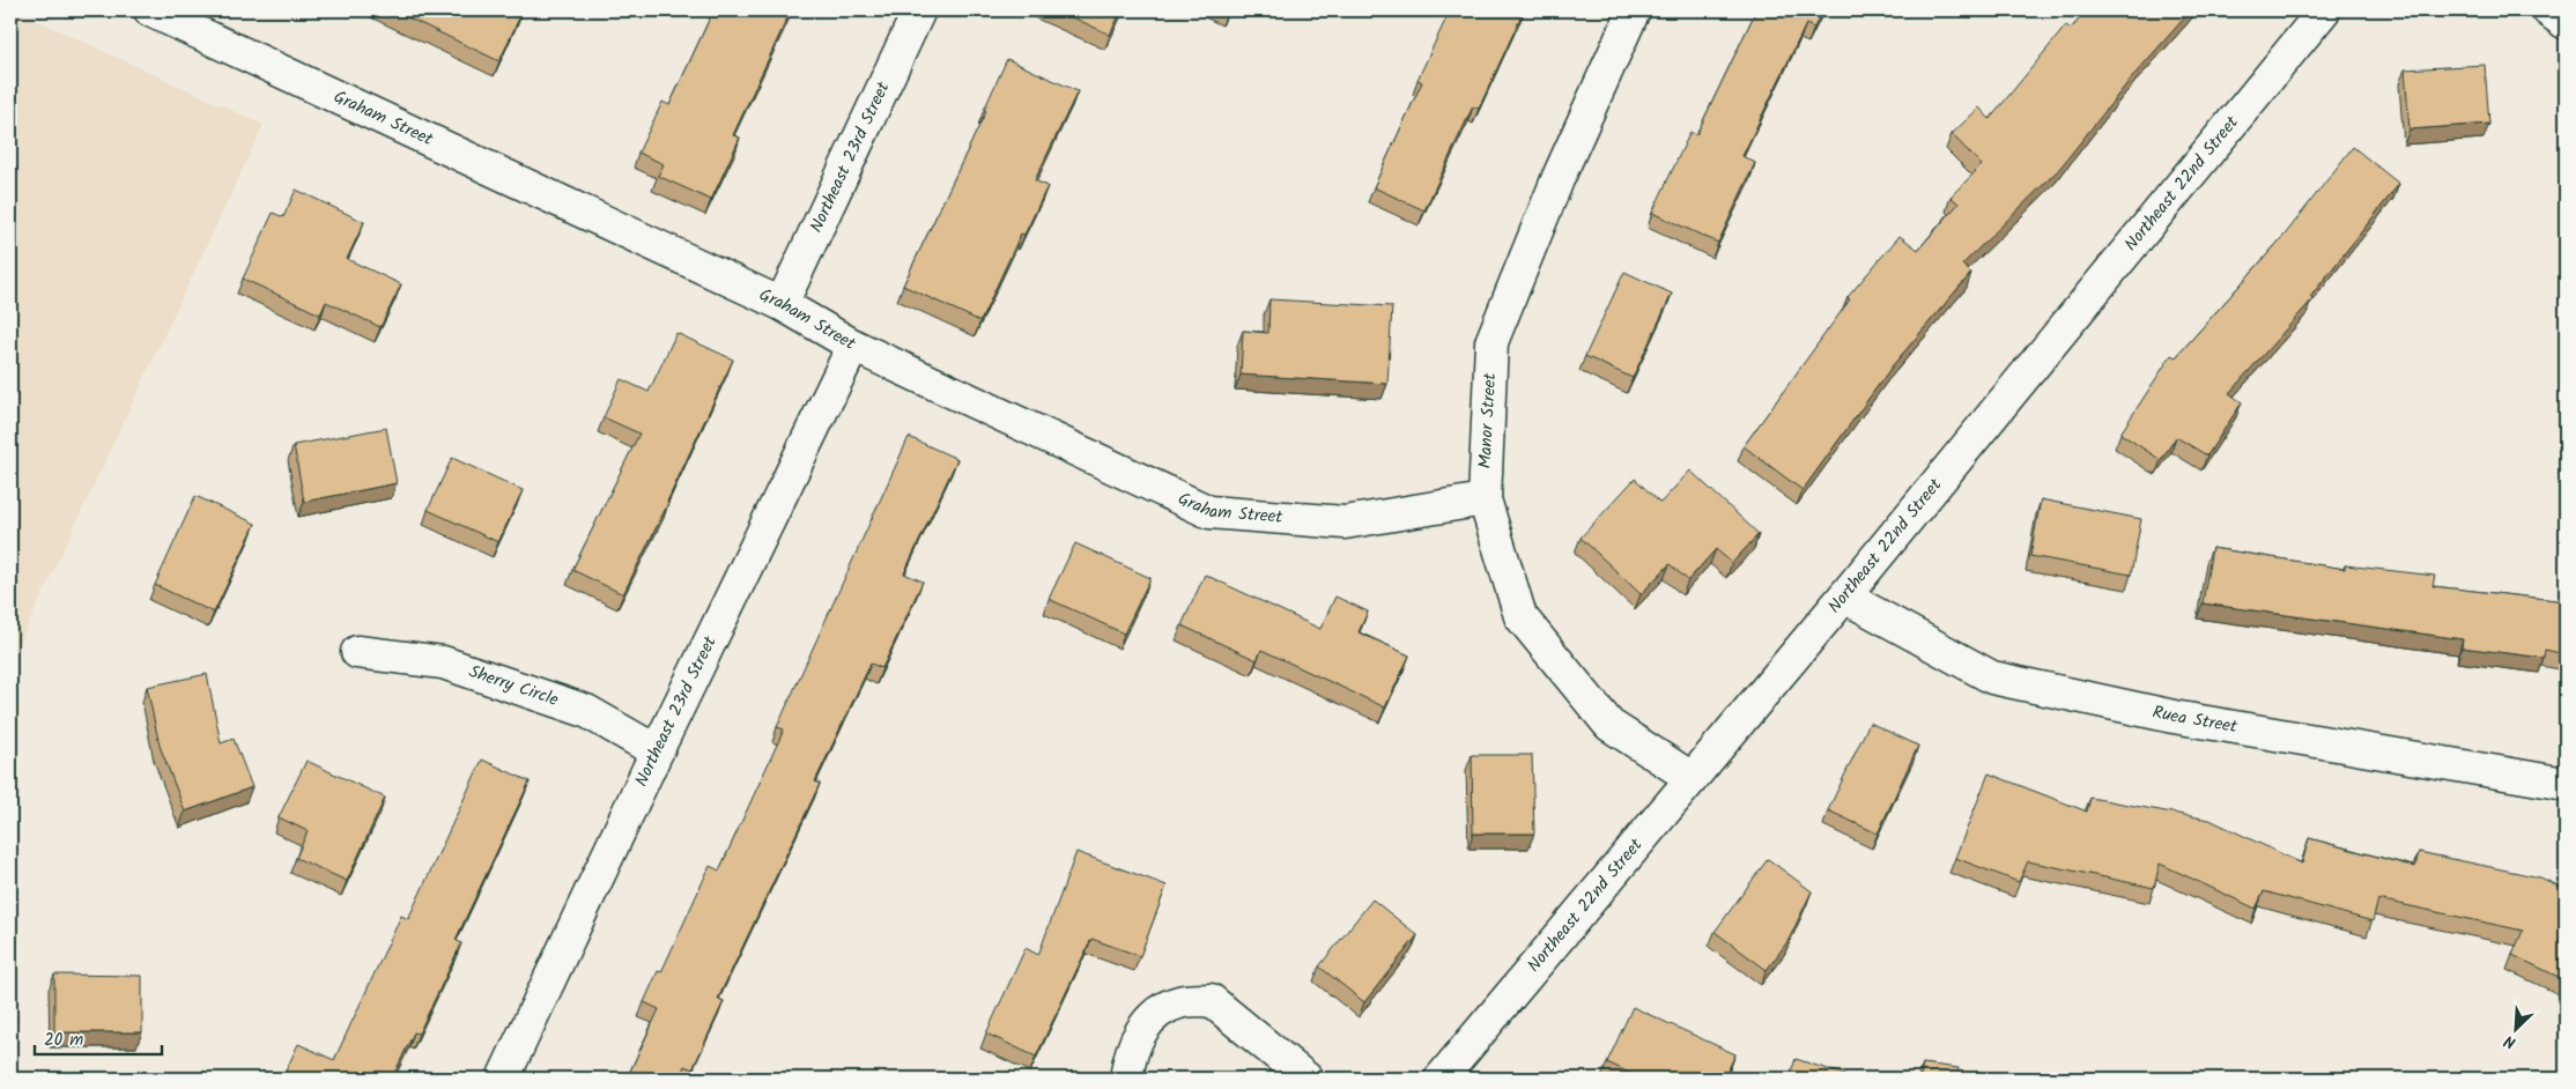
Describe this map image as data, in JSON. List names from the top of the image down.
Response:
{
  "streets": {
    "street": [
      "Graham Street",
      "Northeast 23rd Street",
      "Northeast 22nd Street",
      "Manor Street",
      "Sherry Circle",
      "Ruea Street"
    ]
  },
  "crossings": [
    ["Graham Street", "Northeast 23rd Street"],
    ["Graham Street", "Manor Street"],
    ["Northeast 23rd Street", "Sherry Circle"],
    ["Northeast 22nd Street", "Manor Street"],
    ["Northeast 22nd Street", "Ruea Street"]
  ],
  "scale_bar": "20 m",
  "north": "bottom left"
}
